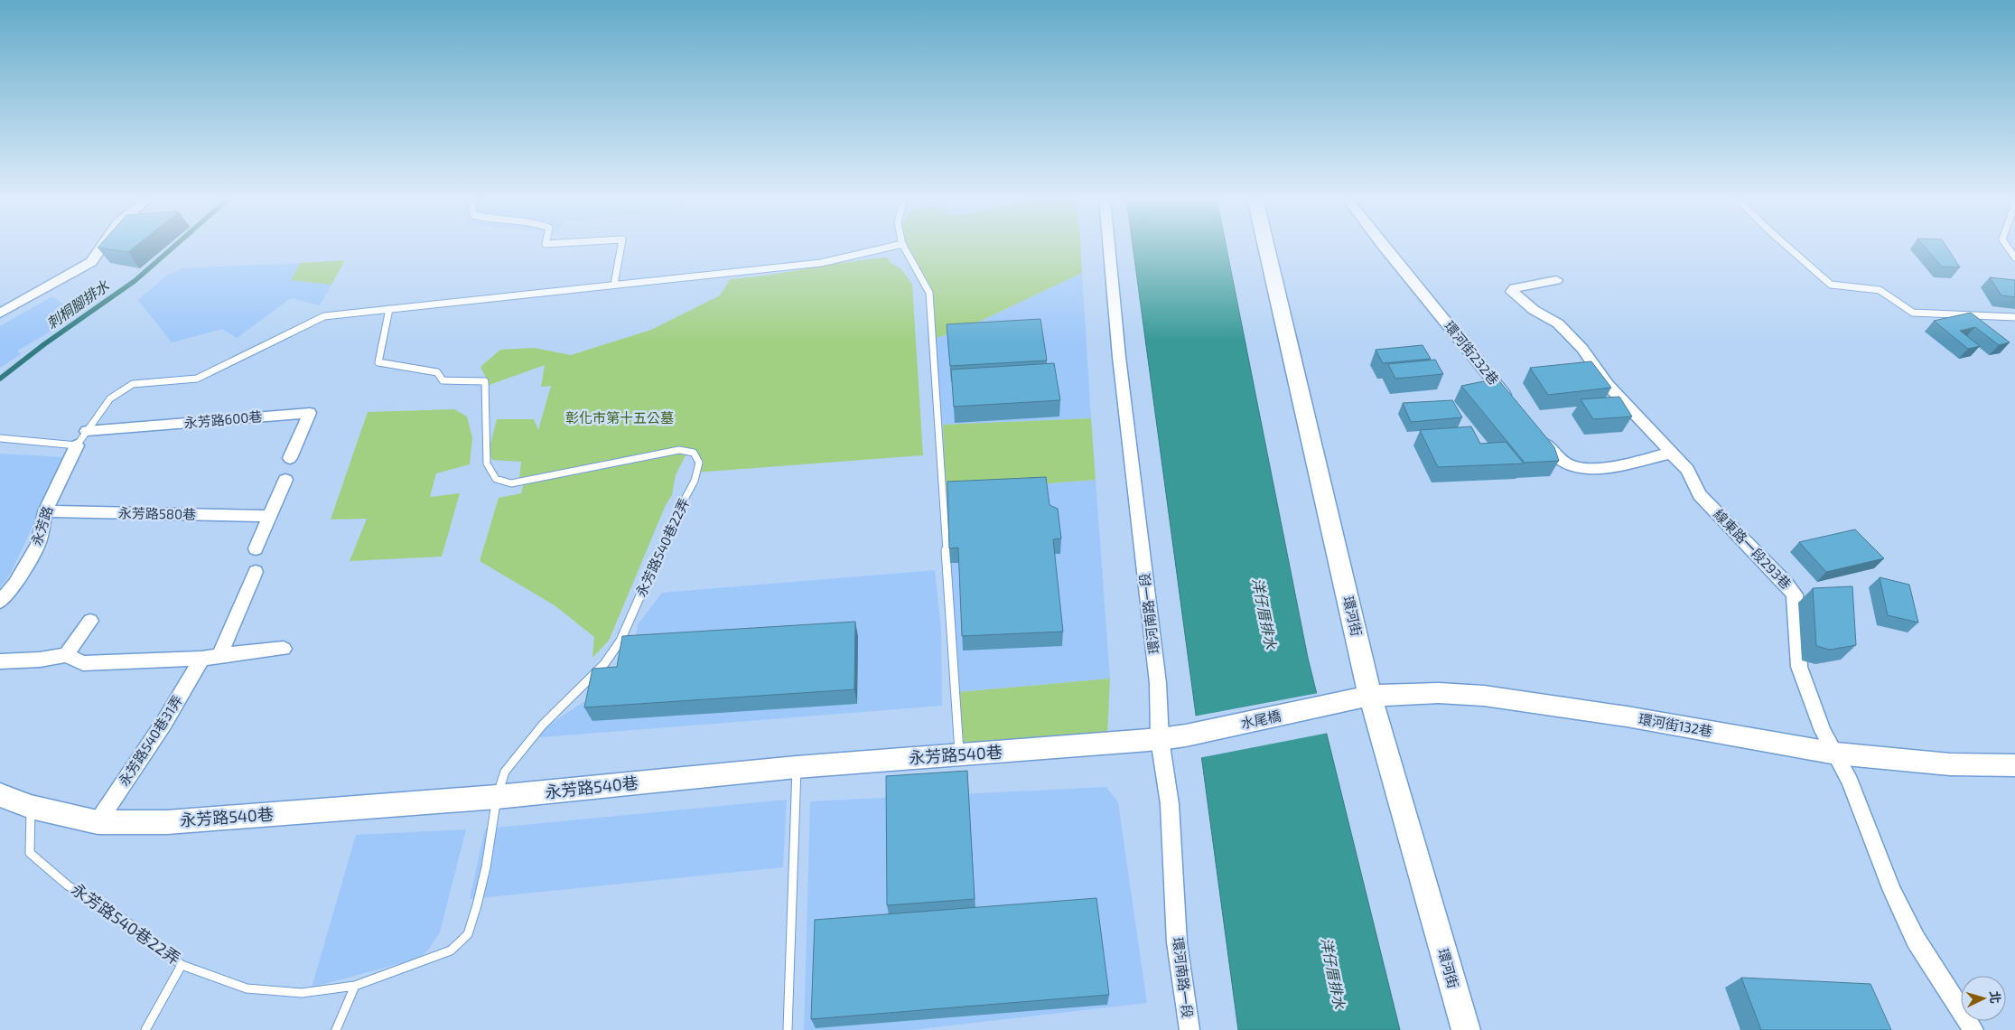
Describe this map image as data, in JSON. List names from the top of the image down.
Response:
{
  "streets": {
    "street": [
      "環河街232巷",
      "永芳路600巷",
      "永芳路580巷",
      "永芳路",
      "線東路一段293巷",
      "環河南路一段",
      "環河街",
      "水尾橋",
      "環河街132巷",
      "永芳路540巷31弄",
      "永芳路540巷"
    ],
    "lane": ["永芳路540巷22弄"]
  },
  "crossings": [
    ["永芳路580巷", "永芳路"],
    ["永芳路540巷22弄", "永芳路540巷"],
    ["線東路一段293巷", "環河街132巷"],
    ["環河南路一段", "永芳路540巷"],
    ["環河街", "環河街132巷"],
    ["水尾橋", "環河街132巷"],
    ["水尾橋", "永芳路540巷"],
    ["永芳路540巷31弄", "永芳路540巷"]
  ],
  "water": ["刺桐腳排水", "洋仔厝排水"],
  "parks": ["彰化市第十五公墓"],
  "north": "right"
}
